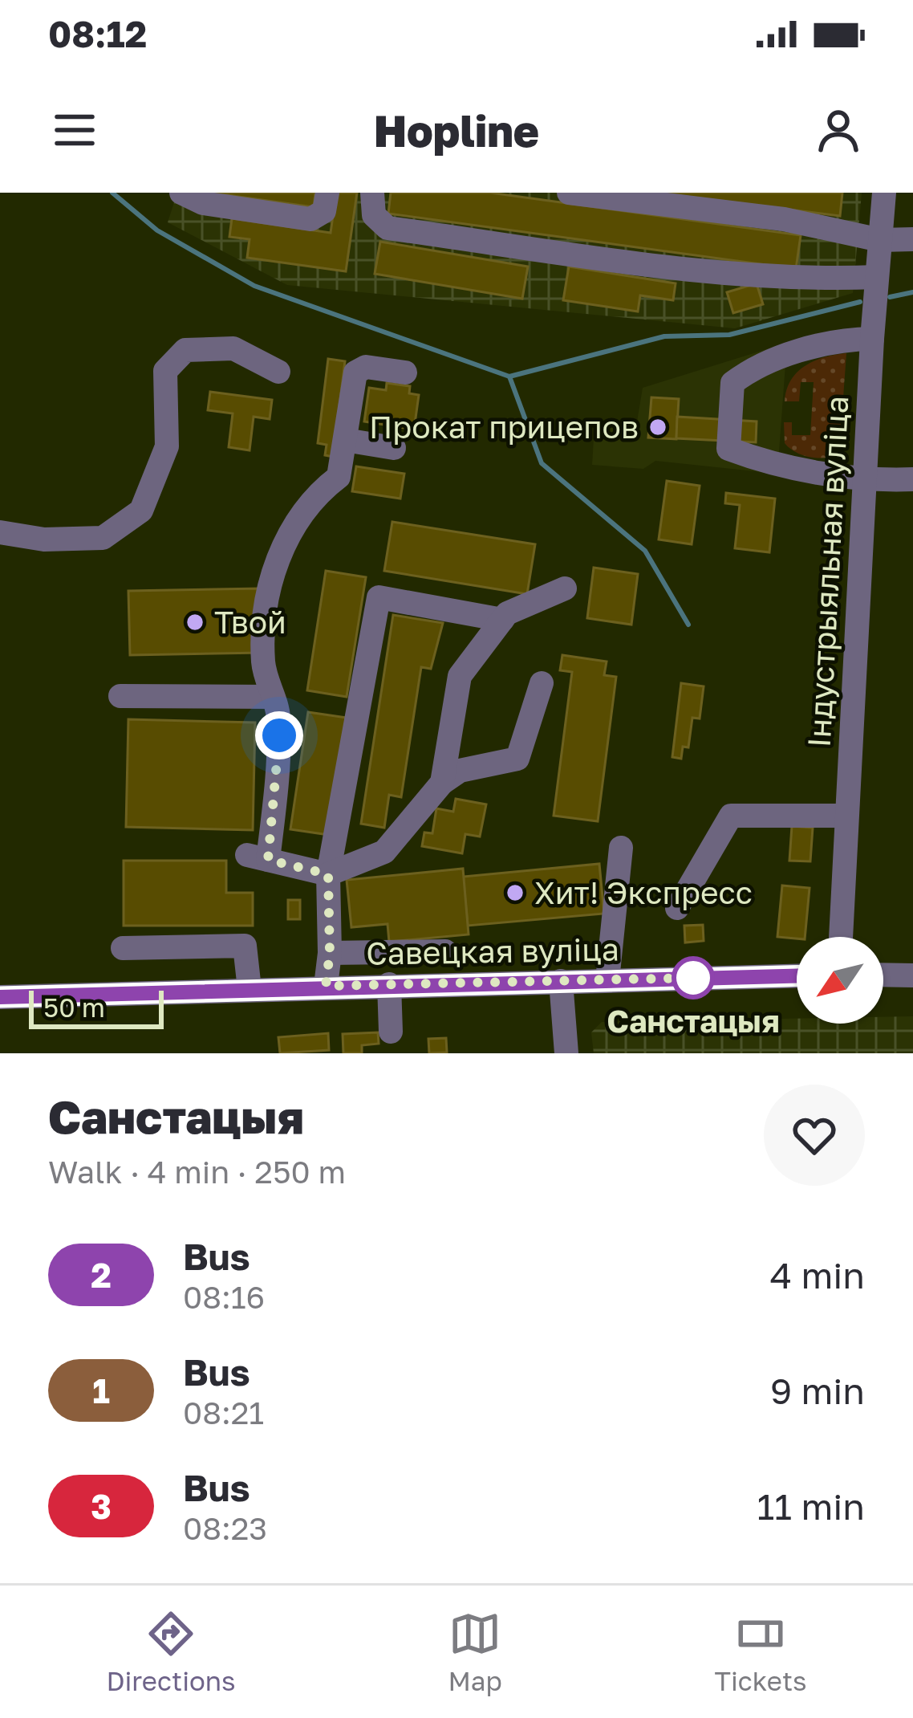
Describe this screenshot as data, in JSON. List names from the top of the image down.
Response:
{
  "streets": {
    "street": ["Індустрыяльная вуліца", "Савецкая вуліца"]
  },
  "places": [
    "Прокат прицепов",
    "Твой",
    "Хит! Экспресс",
    "Санстацыя"
  ],
  "lines": ["bus line 2"],
  "scale_bar": "50 m",
  "north": "bottom left",
  "page": {
    "status": "08:12",
    "header": "Hopline",
    "scale": "50 m",
    "heading": ["Санстацыя", "Walk · 4 min · 250 m"],
    "list": [
      {
        "mark": "2",
        "name": "Bus",
        "note": "08:16",
        "value": "4 min"
      },
      {
        "mark": "1",
        "name": "Bus",
        "note": "08:21",
        "value": "9 min"
      },
      {
        "mark": "3",
        "name": "Bus",
        "note": "08:23",
        "value": "11 min"
      }
    ],
    "tabs": ["Directions", "Map", "Tickets"]
  }
}
